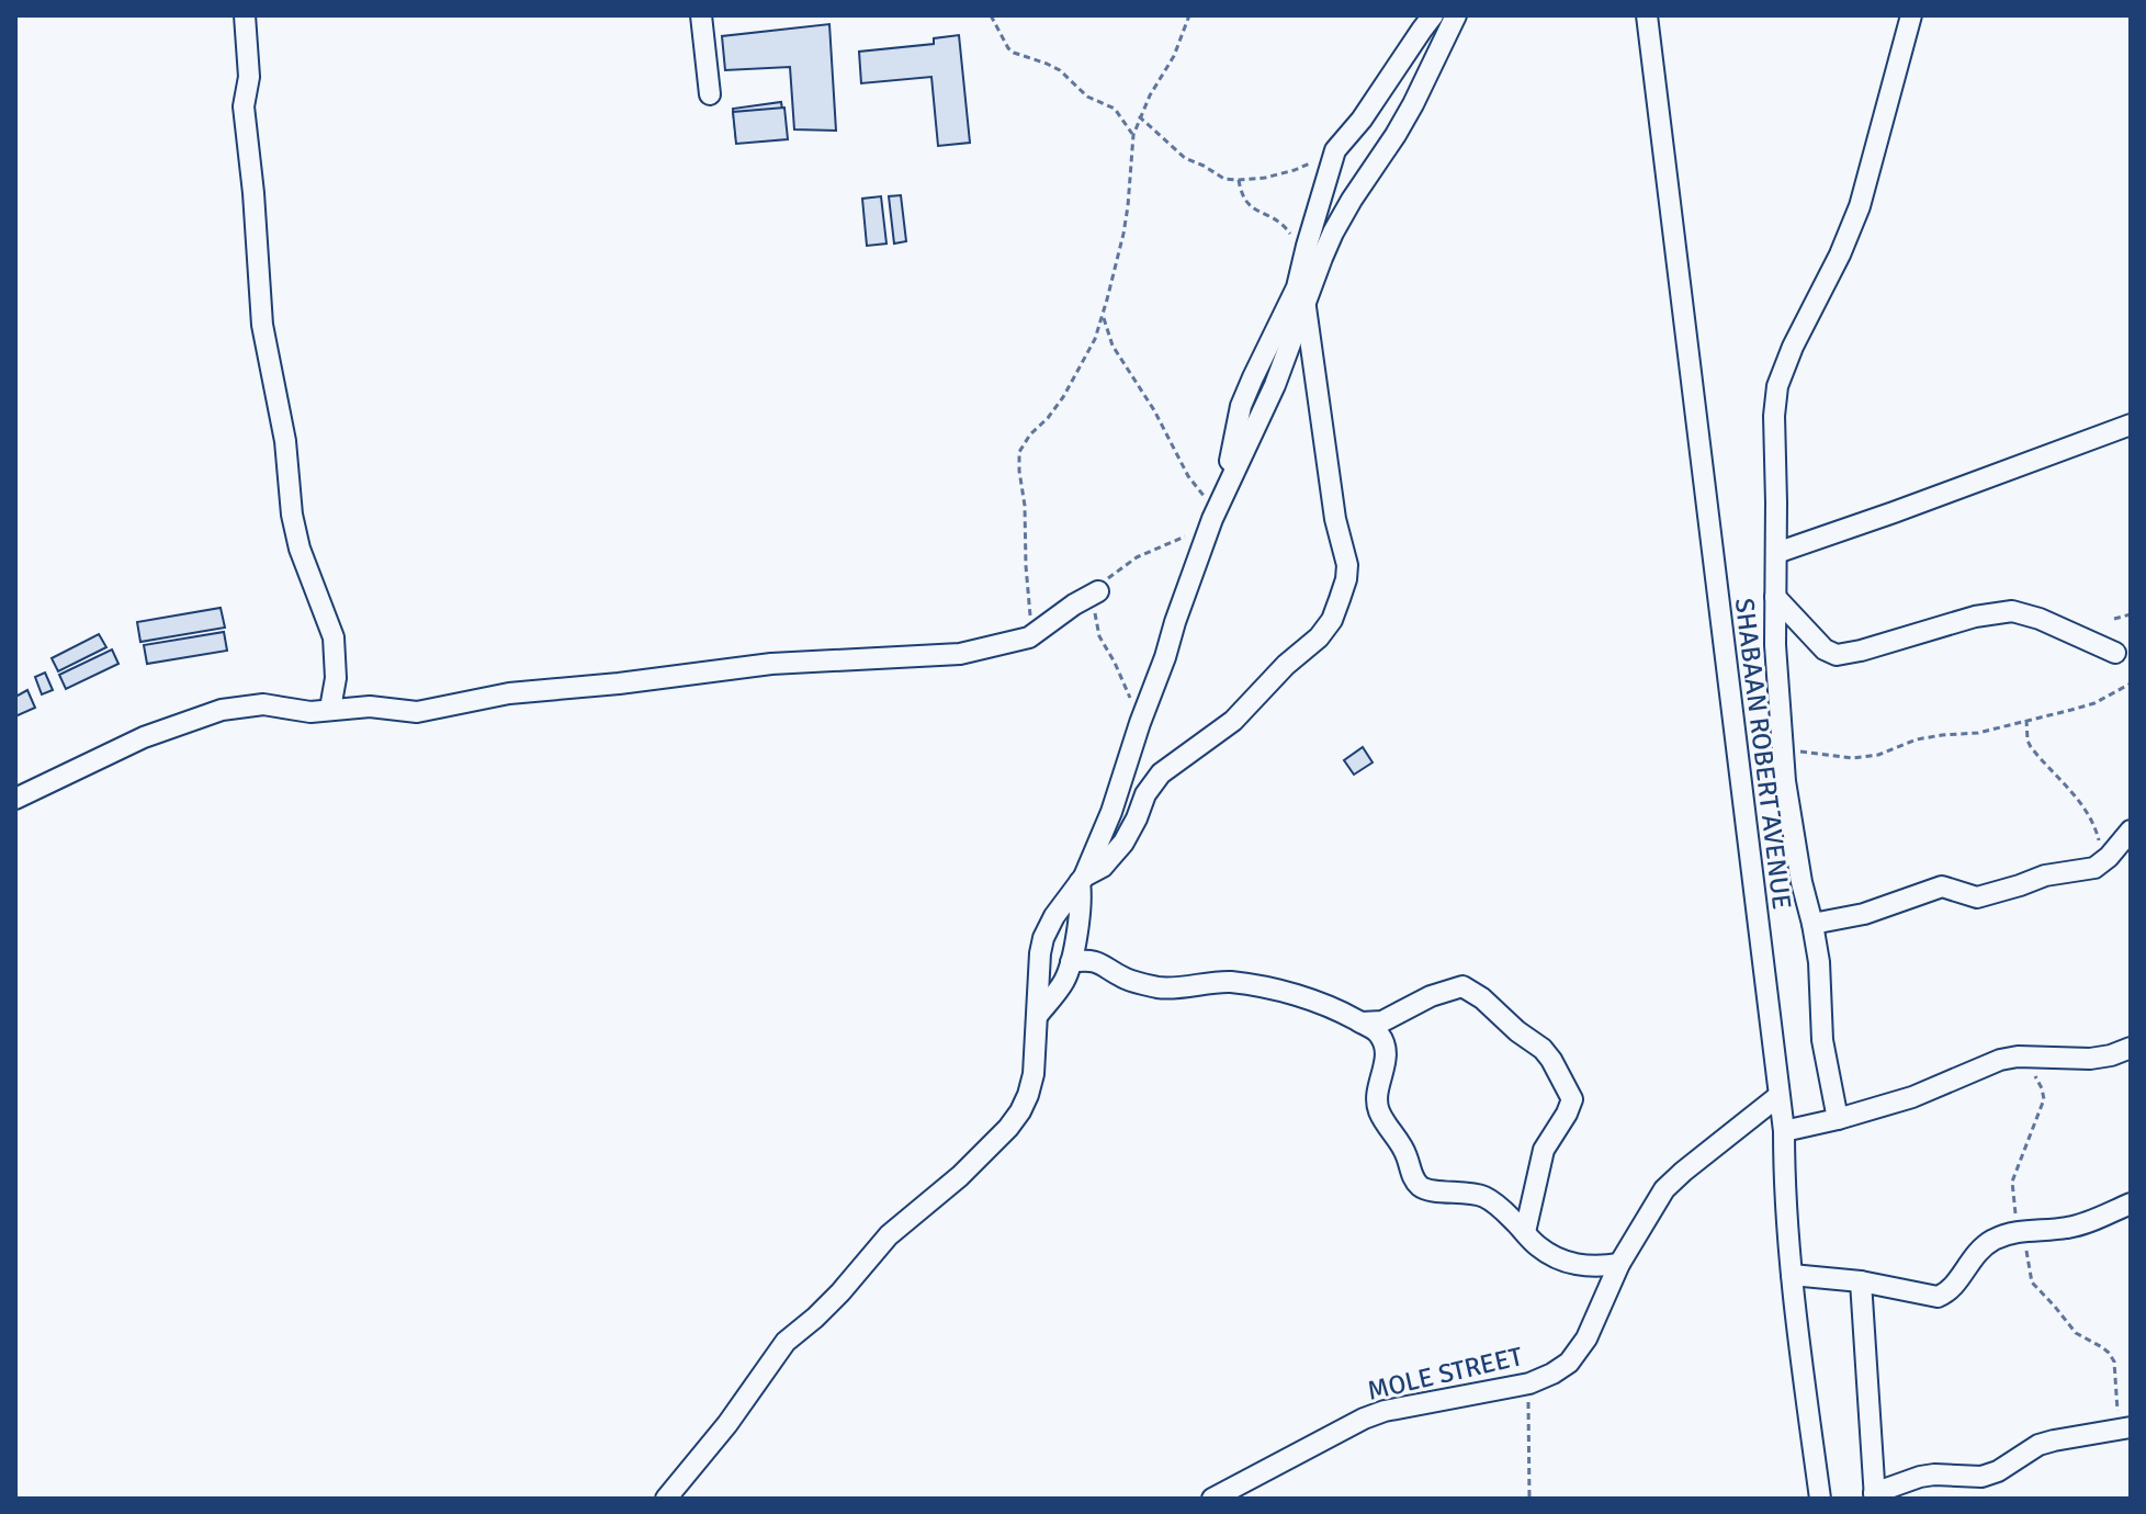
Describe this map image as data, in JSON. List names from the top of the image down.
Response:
{
  "streets": {
    "street": ["SHABAAN ROBERT AVENUE", "MOLE STREET"]
  },
  "crossings": [
    ["SHABAAN ROBERT AVENUE", "MOLE STREET"]
  ]
}
